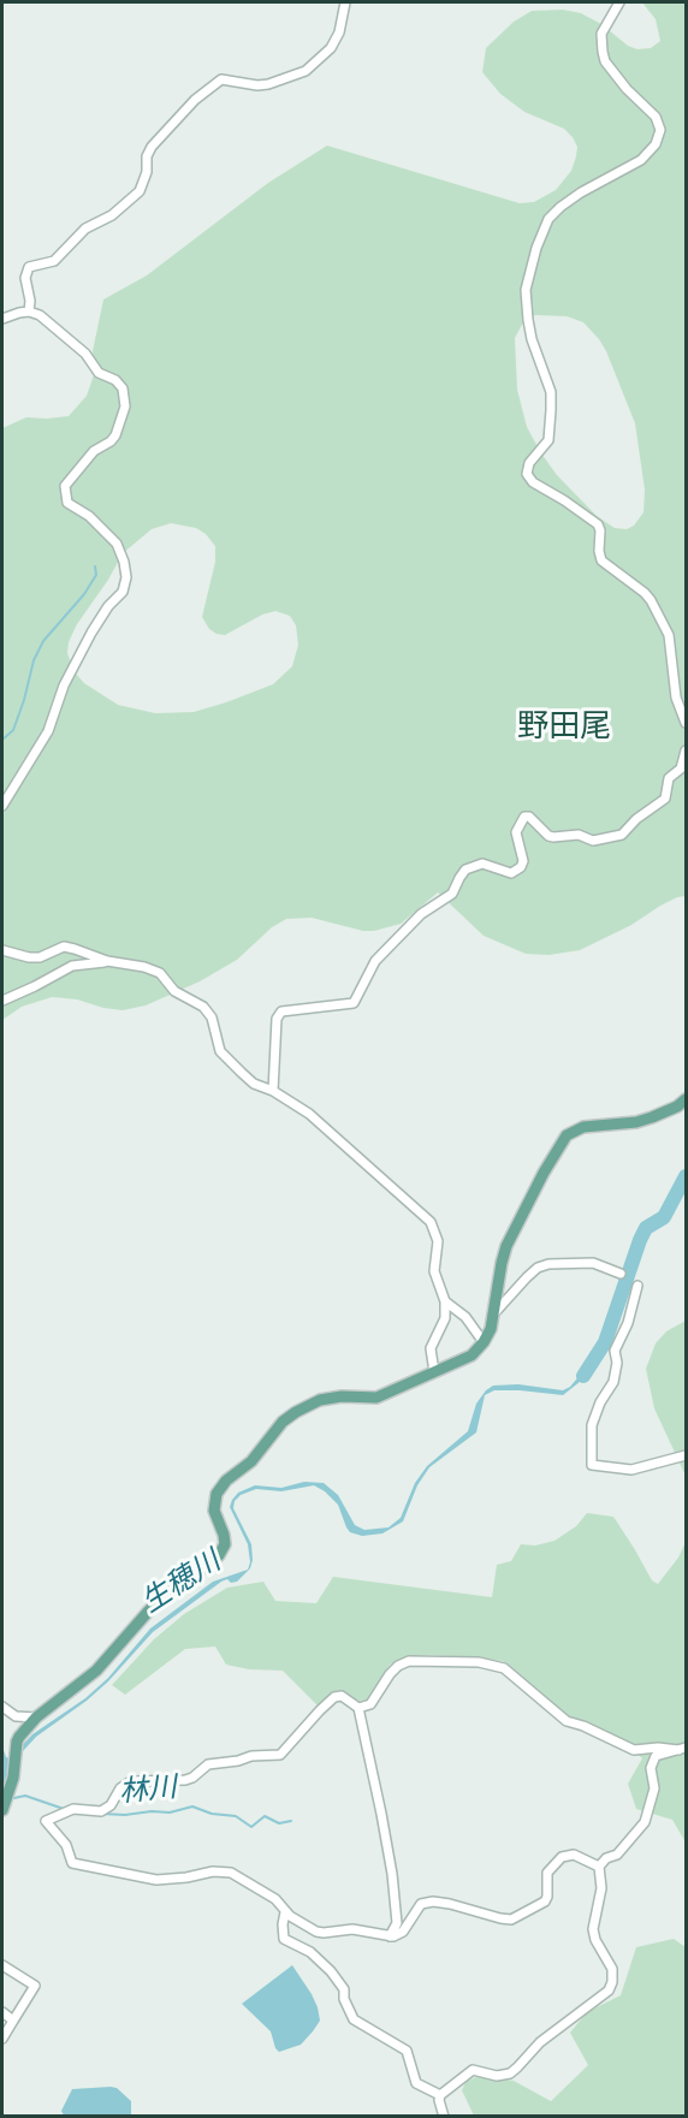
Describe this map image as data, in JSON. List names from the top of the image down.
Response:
{
  "districts": ["野田尾"],
  "water": ["生穂川", "林川"]
}
